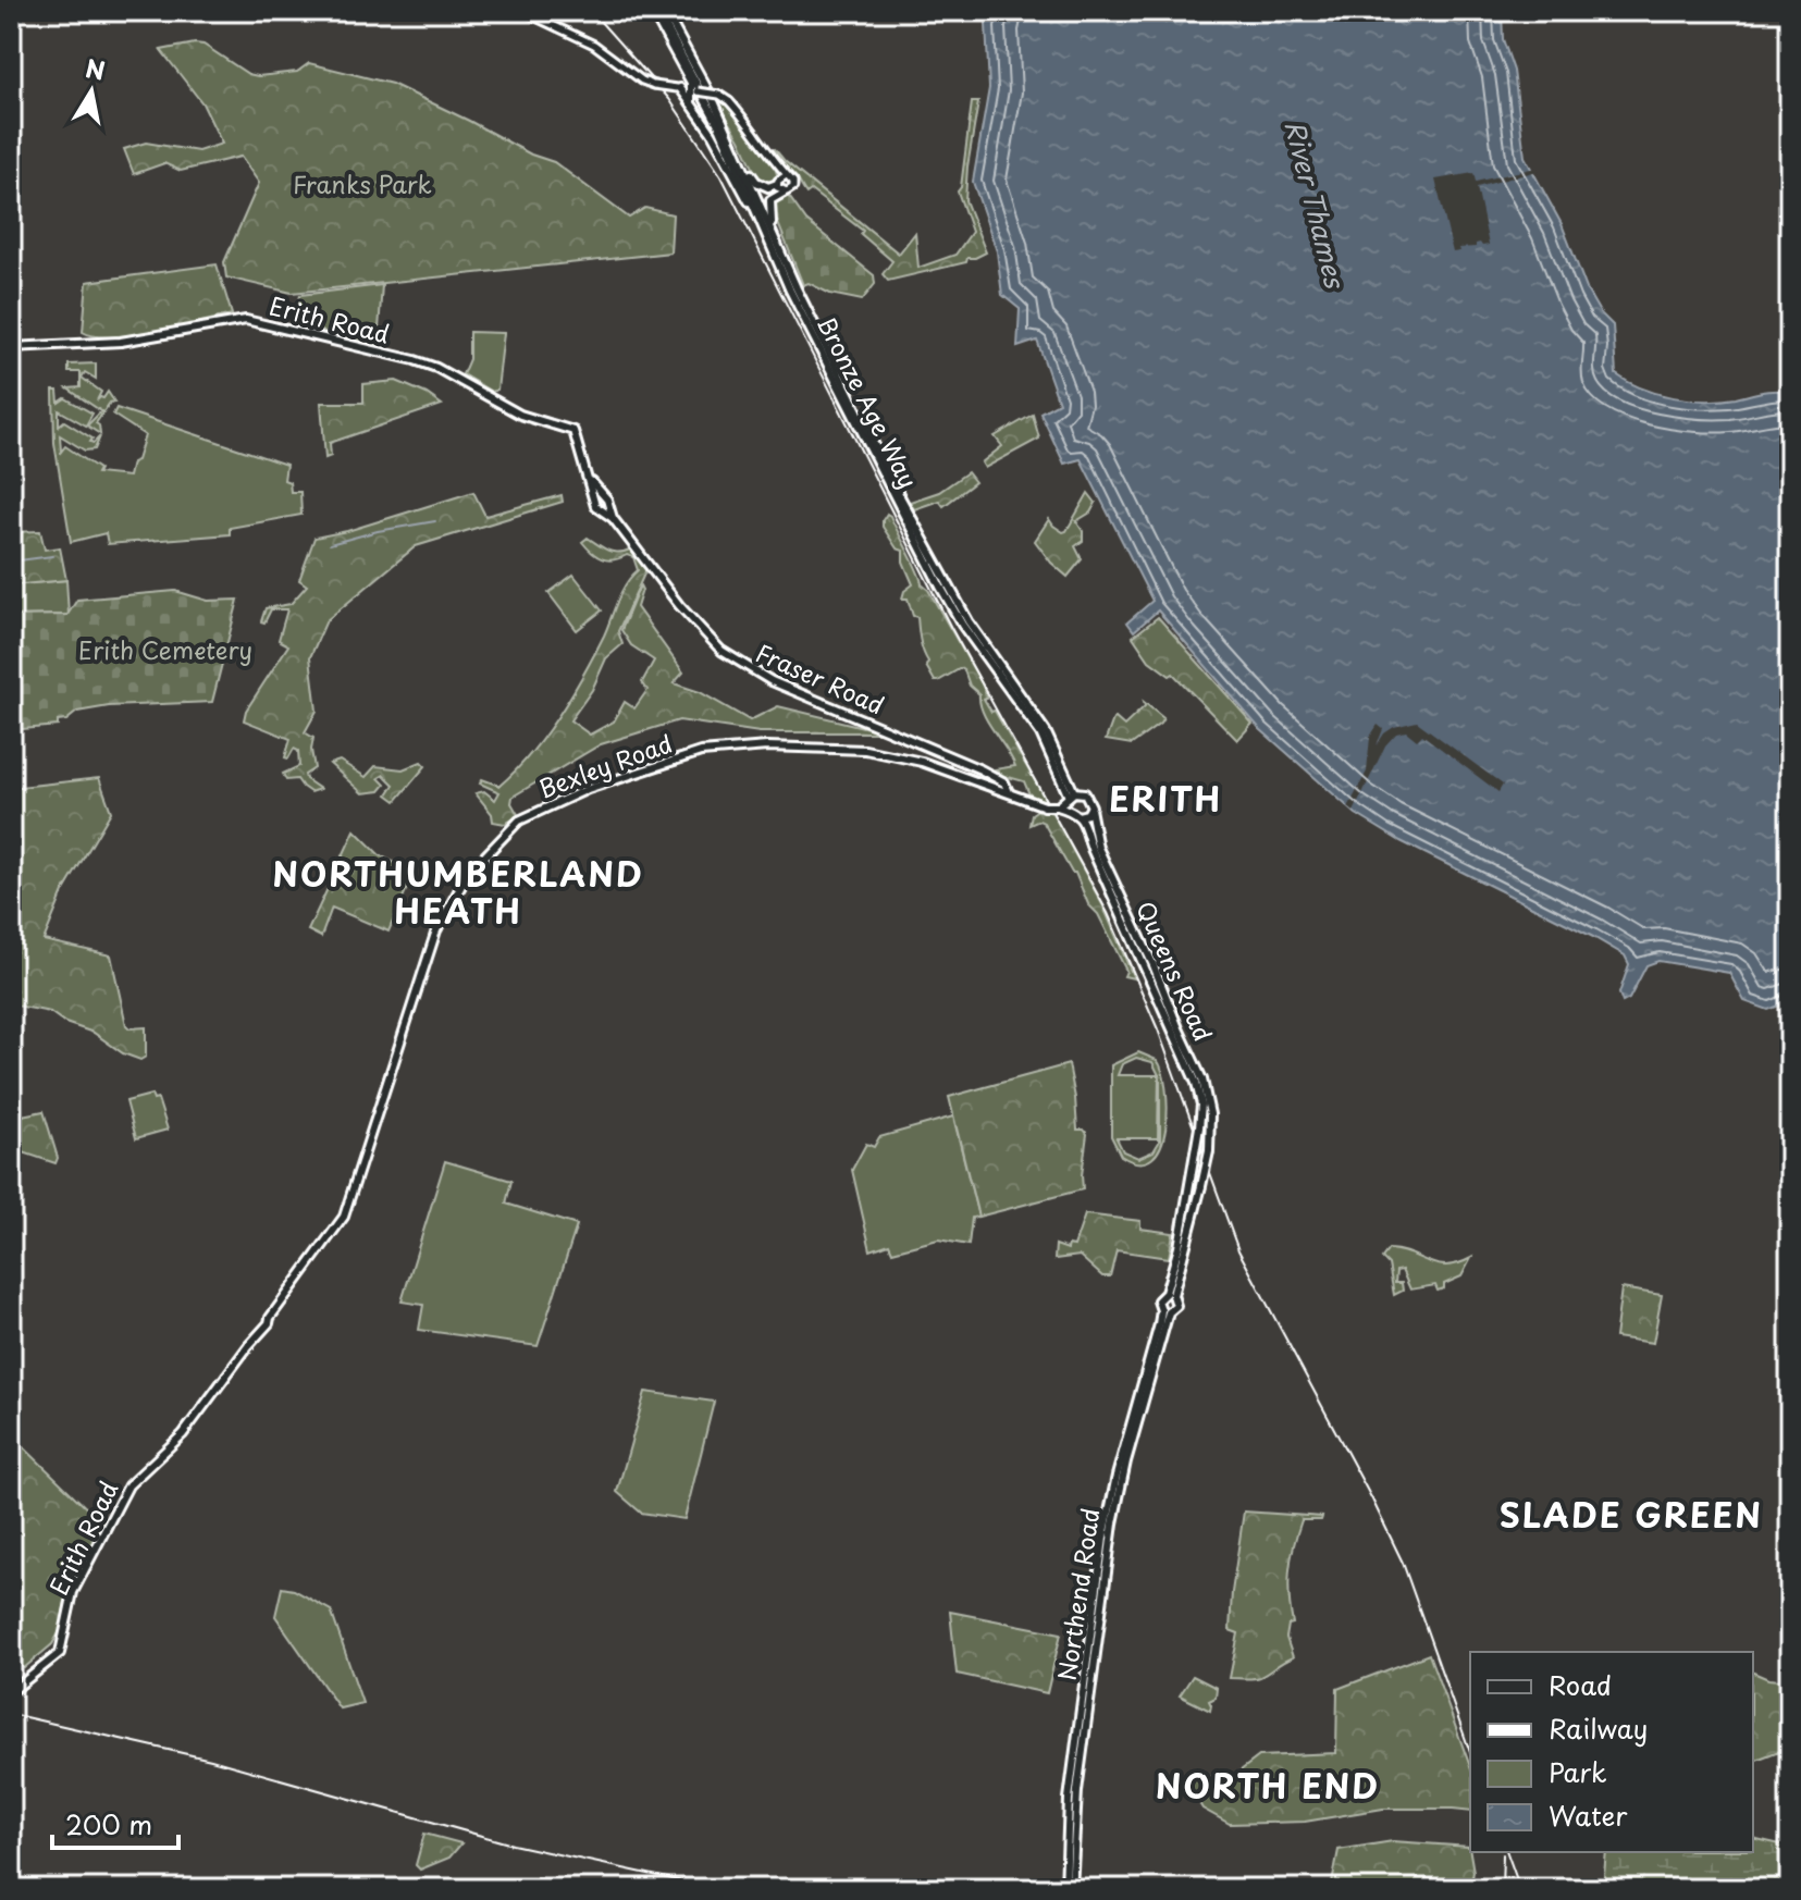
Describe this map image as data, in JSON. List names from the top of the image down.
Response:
{
  "streets": {
    "main road": [
      "Erith Road",
      "Bronze Age Way",
      "Fraser Road",
      "Bexley Road",
      "Queens Road",
      "Northend Road"
    ]
  },
  "crossings": [
    ["Erith Road", "Fraser Road"],
    ["Erith Road", "Bexley Road"],
    ["Bronze Age Way", "Bexley Road"],
    ["Fraser Road", "Bexley Road"],
    ["Queens Road", "Northend Road"]
  ],
  "districts": [
    "ERITH",
    "NORTHUMBERLAND HEATH",
    "SLADE GREEN",
    "NORTH END"
  ],
  "water": ["River Thames"],
  "parks": ["Franks Park", "Erith Cemetery"],
  "legend": [
    "Road",
    "Railway",
    "Park",
    "Water"
  ],
  "scale_bar": "200 m",
  "north": "top"
}
